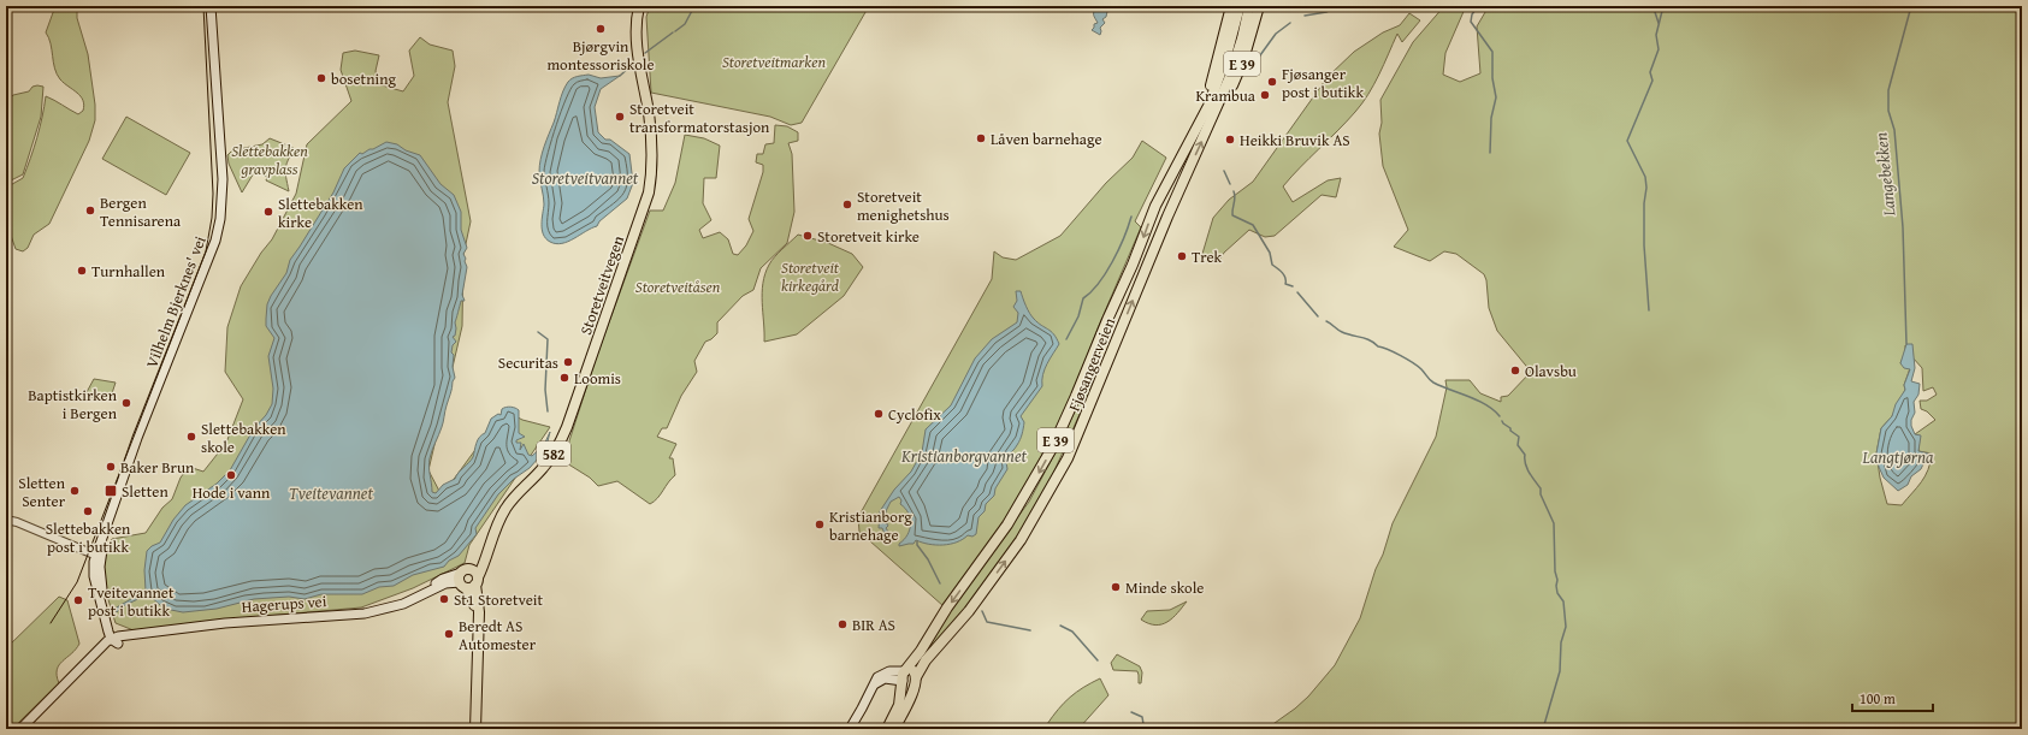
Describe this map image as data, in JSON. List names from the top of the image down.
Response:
{
  "streets": {
    "main road": [
      "E 39",
      "Storetveitvegen",
      "Vilhelm Bjerknes' vei",
      "Fjøsangerveien",
      "582",
      "Hagerups vei"
    ]
  },
  "crossings": [
    ["E 39", "Fjøsangerveien"],
    ["Storetveitvegen", "Hagerups vei"],
    ["Vilhelm Bjerknes' vei", "Hagerups vei"]
  ],
  "water": [
    "Langebekken",
    "Storetveitvannet",
    "Kristianborgvannet",
    "Langtjørna",
    "Tveitevannet"
  ],
  "parks": [
    "Storetveitmarken",
    "Slettebakken gravplass",
    "Storetveit kirkegård",
    "Storetveitåsen"
  ],
  "places": {
    "other": [
      "Bjørgvin montessoriskole",
      "bosetning",
      "Fjøsanger post i butikk",
      "Krambua",
      "Storetveit transformatorstasjon",
      "Låven barnehage",
      "Heikki Bruvik AS",
      "Storetveit menighetshus",
      "Bergen Tennisarena",
      "Slettebakken kirke",
      "Storetveit kirke",
      "Trek",
      "Turnhallen",
      "Securitas",
      "Olavsbu",
      "Loomis",
      "Baptistkirken i Bergen",
      "Cyclofix",
      "Slettebakken skole",
      "Baker Brun",
      "Hode i vann",
      "Sletten Senter",
      "Slettebakken post i butikk",
      "Kristianborg barnehage",
      "Minde skole",
      "St1 Storetveit",
      "Tveitevannet post i butikk",
      "BIR AS",
      "Beredt AS Automester"
    ],
    "transit": ["Sletten"]
  },
  "scale_bar": "100 m"
}
